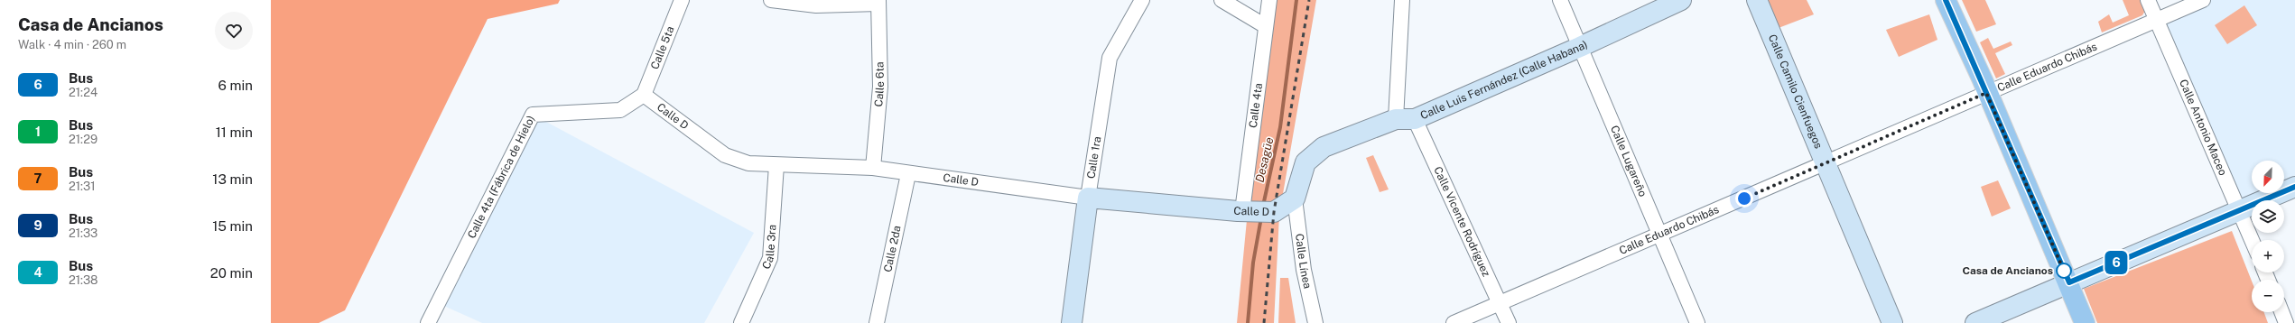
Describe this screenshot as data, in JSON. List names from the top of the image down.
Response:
{
  "streets": {
    "street": [
      "Calle 5ta",
      "Calle Eduardo Chibás",
      "Calle Luis Fernández (Calle Habana)",
      "Calle 6ta",
      "Calle Camilo Cienfuegos",
      "Calle 4ta",
      "Calle D",
      "Calle Antonio Maceo",
      "Calle 1ra",
      "Calle Lugareño",
      "Calle 4ta (Fábrica de Hielo)",
      "Calle Vicente Rodríguez",
      "Calle 3ra",
      "Calle 2da",
      "Calle Línea"
    ]
  },
  "crossings": [
    ["Calle 5ta", "Calle D"],
    ["Calle 5ta", "Calle 4ta (Fábrica de Hielo)"],
    ["Calle Eduardo Chibás", "Calle Camilo Cienfuegos"],
    ["Calle Eduardo Chibás", "Calle Antonio Maceo"],
    ["Calle Eduardo Chibás", "Calle Lugareño"],
    ["Calle Eduardo Chibás", "Calle Vicente Rodríguez"],
    ["Calle Luis Fernández (Calle Habana)", "Calle D"],
    ["Calle Luis Fernández (Calle Habana)", "Calle Lugareño"],
    ["Calle Luis Fernández (Calle Habana)", "Calle Vicente Rodríguez"],
    ["Calle Luis Fernández (Calle Habana)", "Calle Línea"],
    ["Calle 6ta", "Calle D"],
    ["Calle 4ta", "Calle D"],
    ["Calle D", "Calle 1ra"],
    ["Calle D", "Calle 4ta (Fábrica de Hielo)"],
    ["Calle D", "Calle 3ra"],
    ["Calle D", "Calle 2da"],
    ["Calle D", "Calle Línea"]
  ],
  "water": ["Desagüe"],
  "places": ["Casa de Ancianos"],
  "lines": ["bus line 6"],
  "north": "bottom left",
  "page": {
    "heading": ["Casa de Ancianos", "Walk · 4 min · 260 m"],
    "on_map": "6",
    "list": [
      {
        "mark": "6",
        "name": "Bus",
        "note": "21:24",
        "value": "6 min"
      },
      {
        "mark": "1",
        "name": "Bus",
        "note": "21:29",
        "value": "11 min"
      },
      {
        "mark": "7",
        "name": "Bus",
        "note": "21:31",
        "value": "13 min"
      },
      {
        "mark": "9",
        "name": "Bus",
        "note": "21:33",
        "value": "15 min"
      },
      {
        "mark": "4",
        "name": "Bus",
        "note": "21:38",
        "value": "20 min"
      }
    ],
    "map_buttons": ["+", "−"]
  }
}
